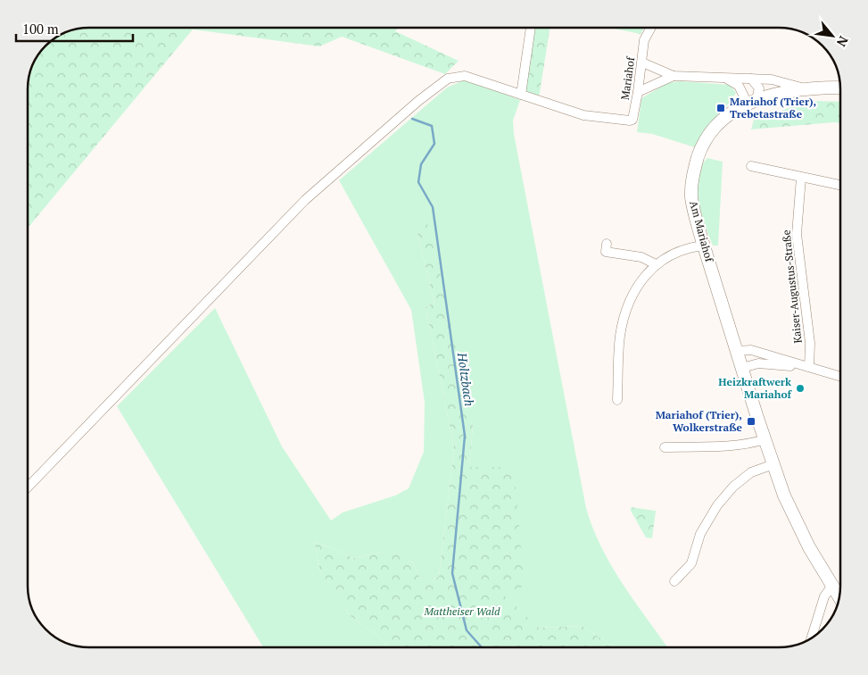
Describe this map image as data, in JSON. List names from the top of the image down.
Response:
{
  "streets": {
    "street": ["Mariahof", "Am Mariahof", "Kaiser-Augustus-Straße"]
  },
  "water": ["Holtzbach"],
  "parks": ["Mattheiser Wald"],
  "places": {
    "transit": ["Mariahof (Trier), Trebetastraße", "Mariahof (Trier), Wolkerstraße"],
    "other": ["Heizkraftwerk Mariahof"]
  },
  "scale_bar": "100 m",
  "north": "bottom right"
}
